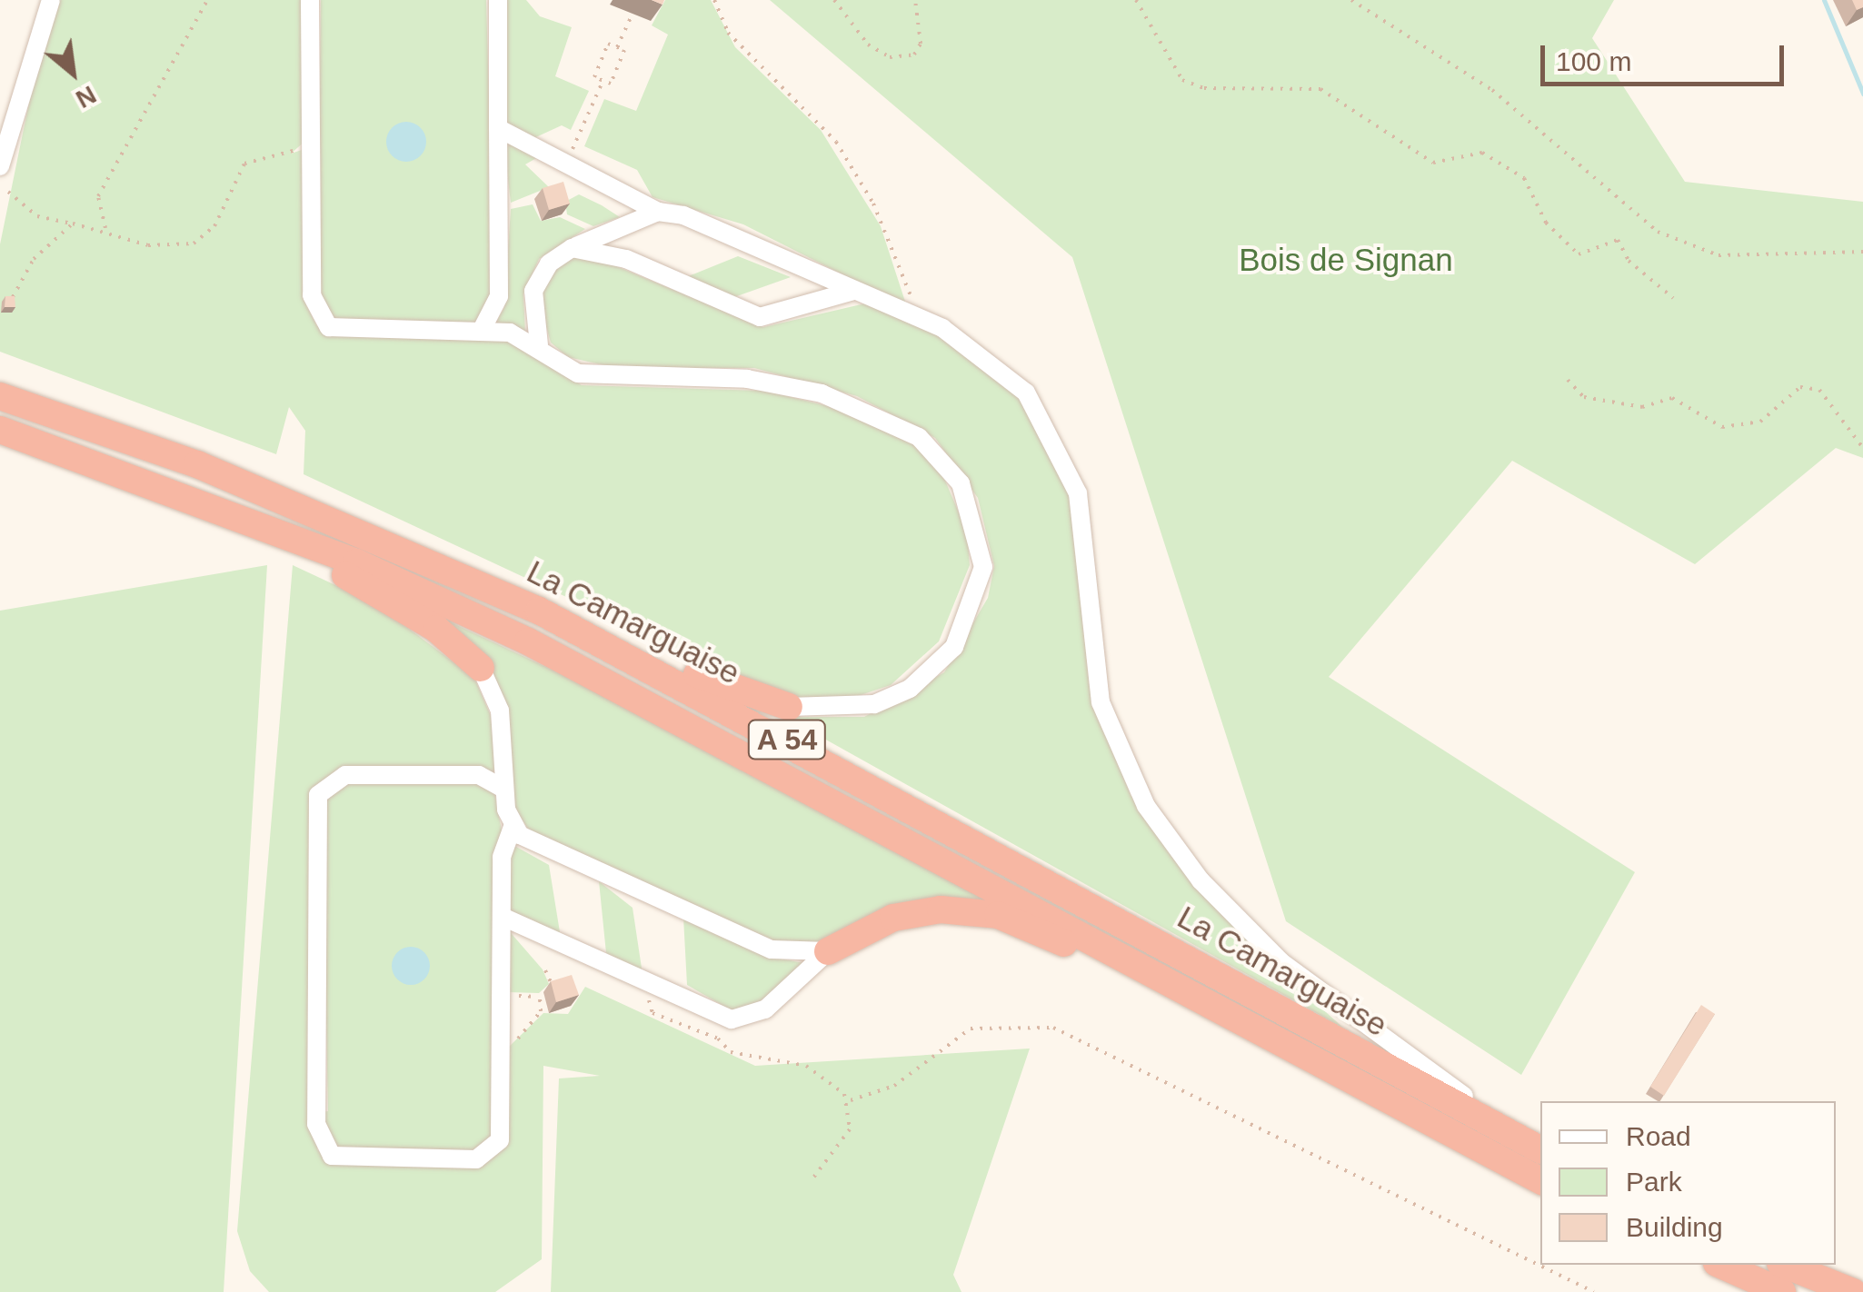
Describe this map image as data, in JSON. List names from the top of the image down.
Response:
{
  "streets": {
    "highway": ["La Camarguaise", "A 54"]
  },
  "parks": ["Bois de Signan"],
  "legend": ["Road", "Park", "Building"],
  "scale_bar": "100 m",
  "north": "bottom right"
}
